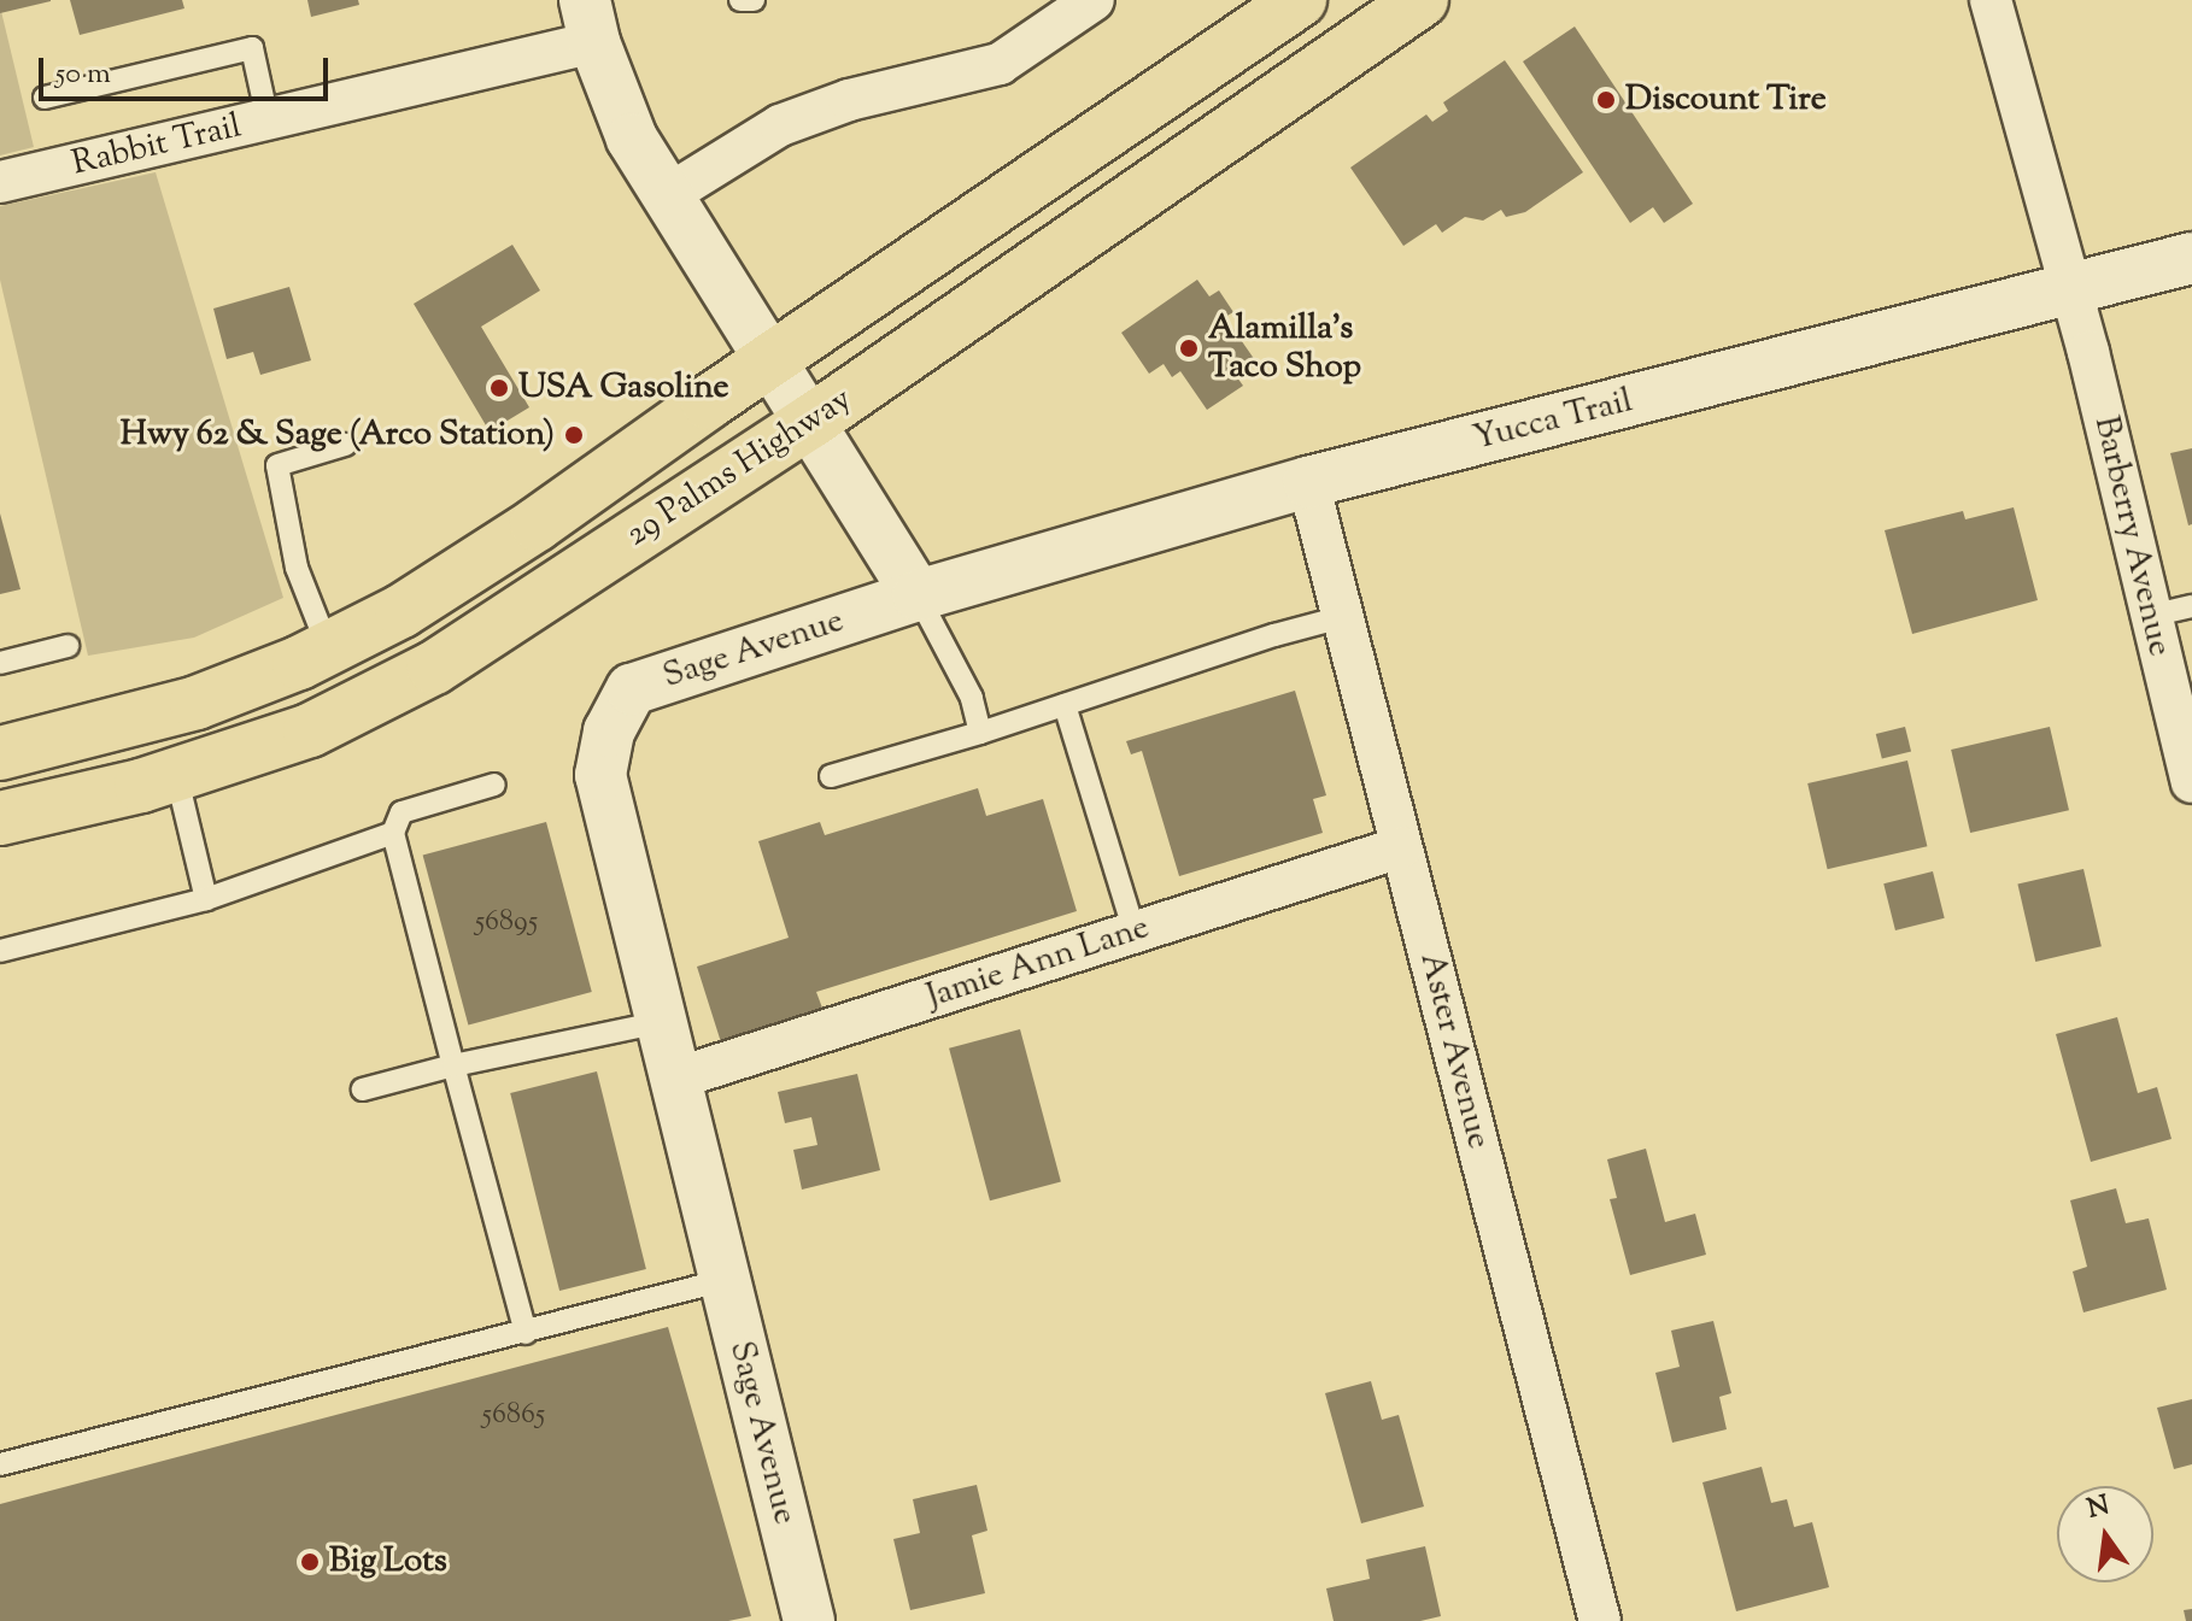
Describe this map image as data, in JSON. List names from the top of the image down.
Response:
{
  "streets": {
    "main road": ["29 Palms Highway"],
    "street": [
      "Rabbit Trail",
      "Yucca Trail",
      "Barberry Avenue",
      "Sage Avenue",
      "Jamie Ann Lane",
      "Aster Avenue"
    ]
  },
  "crossings": [
    ["Yucca Trail", "Barberry Avenue"],
    ["Yucca Trail", "Sage Avenue"],
    ["Yucca Trail", "Aster Avenue"],
    ["Sage Avenue", "Jamie Ann Lane"],
    ["Jamie Ann Lane", "Aster Avenue"]
  ],
  "places": [
    "Discount Tire",
    "Alamilla's Taco Shop",
    "USA Gasoline",
    "Hwy 62 & Sage (Arco Station)",
    "Big Lots"
  ],
  "house_numbers": ["56895", "56865"],
  "scale_bar": "50 m",
  "north": "top"
}
